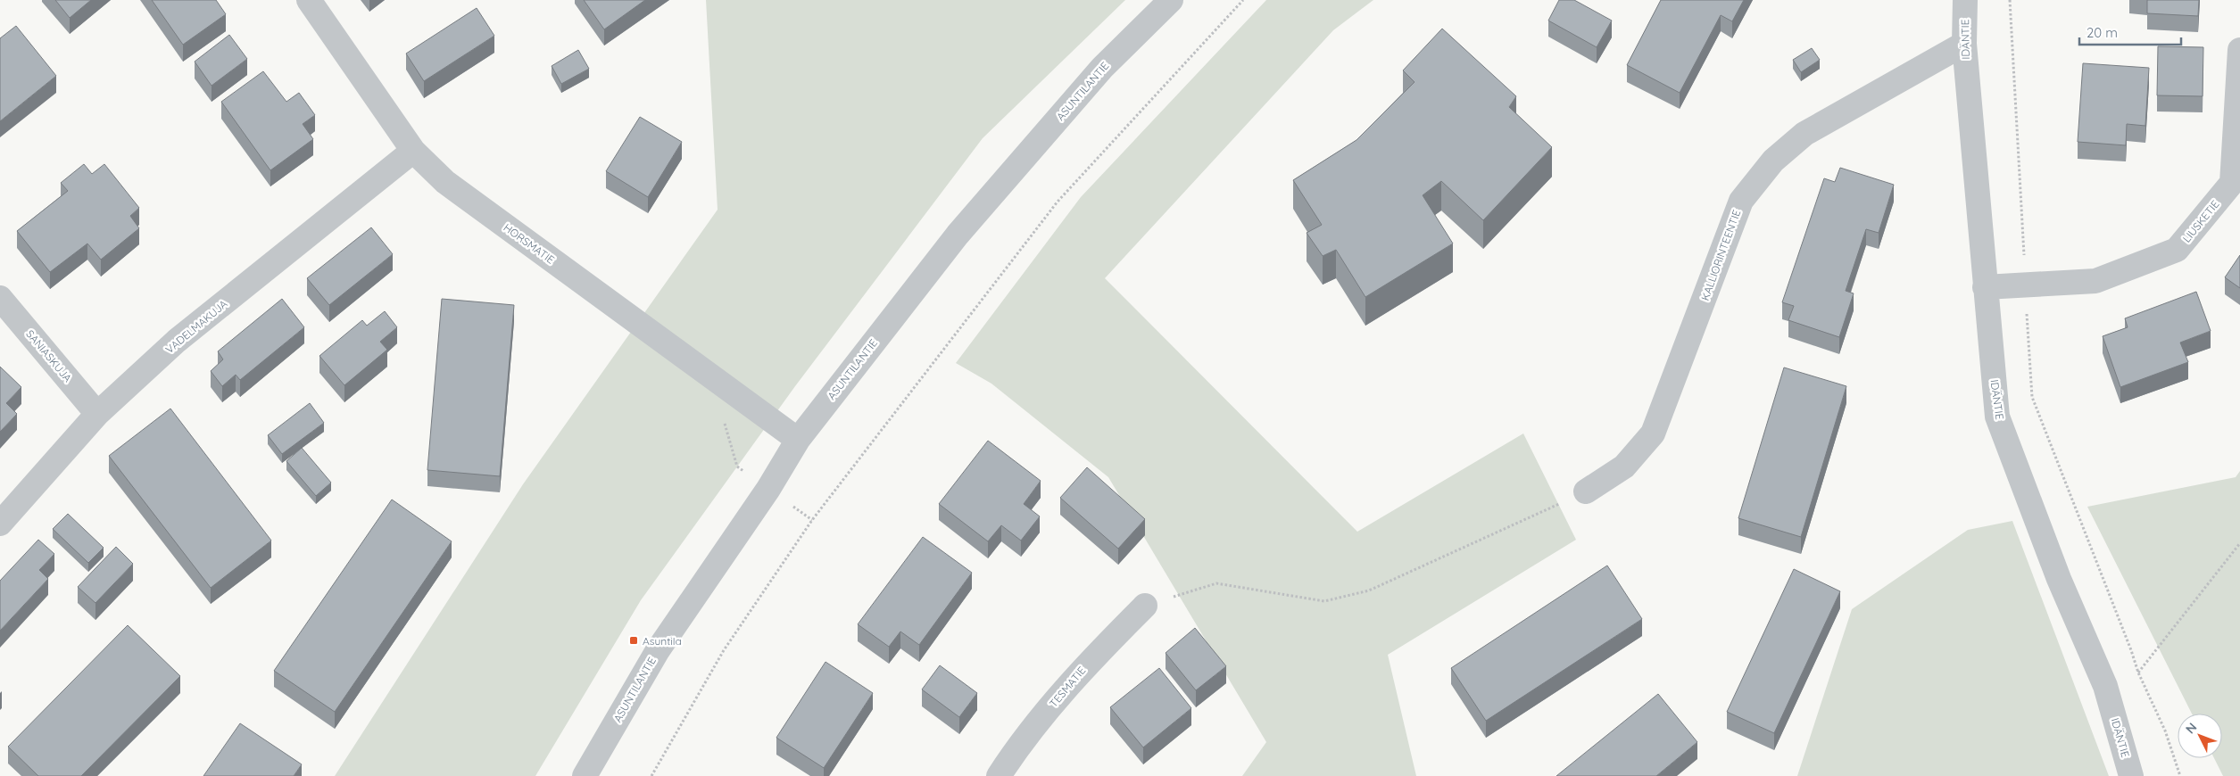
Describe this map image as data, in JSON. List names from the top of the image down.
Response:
{
  "streets": {
    "street": [
      "IDÄNTIE",
      "ASUNTILANTIE",
      "LIUSKETIE",
      "HORSMATIE",
      "KALLIORINTEENTIE",
      "VADELMAKUJA",
      "SANIASKUJA",
      "TESMATIE"
    ]
  },
  "crossings": [
    ["IDÄNTIE", "LIUSKETIE"],
    ["IDÄNTIE", "KALLIORINTEENTIE"],
    ["ASUNTILANTIE", "HORSMATIE"],
    ["HORSMATIE", "VADELMAKUJA"],
    ["VADELMAKUJA", "SANIASKUJA"]
  ],
  "places": {
    "transit": ["Asuntila"]
  },
  "scale_bar": "20 m",
  "north": "top left"
}
